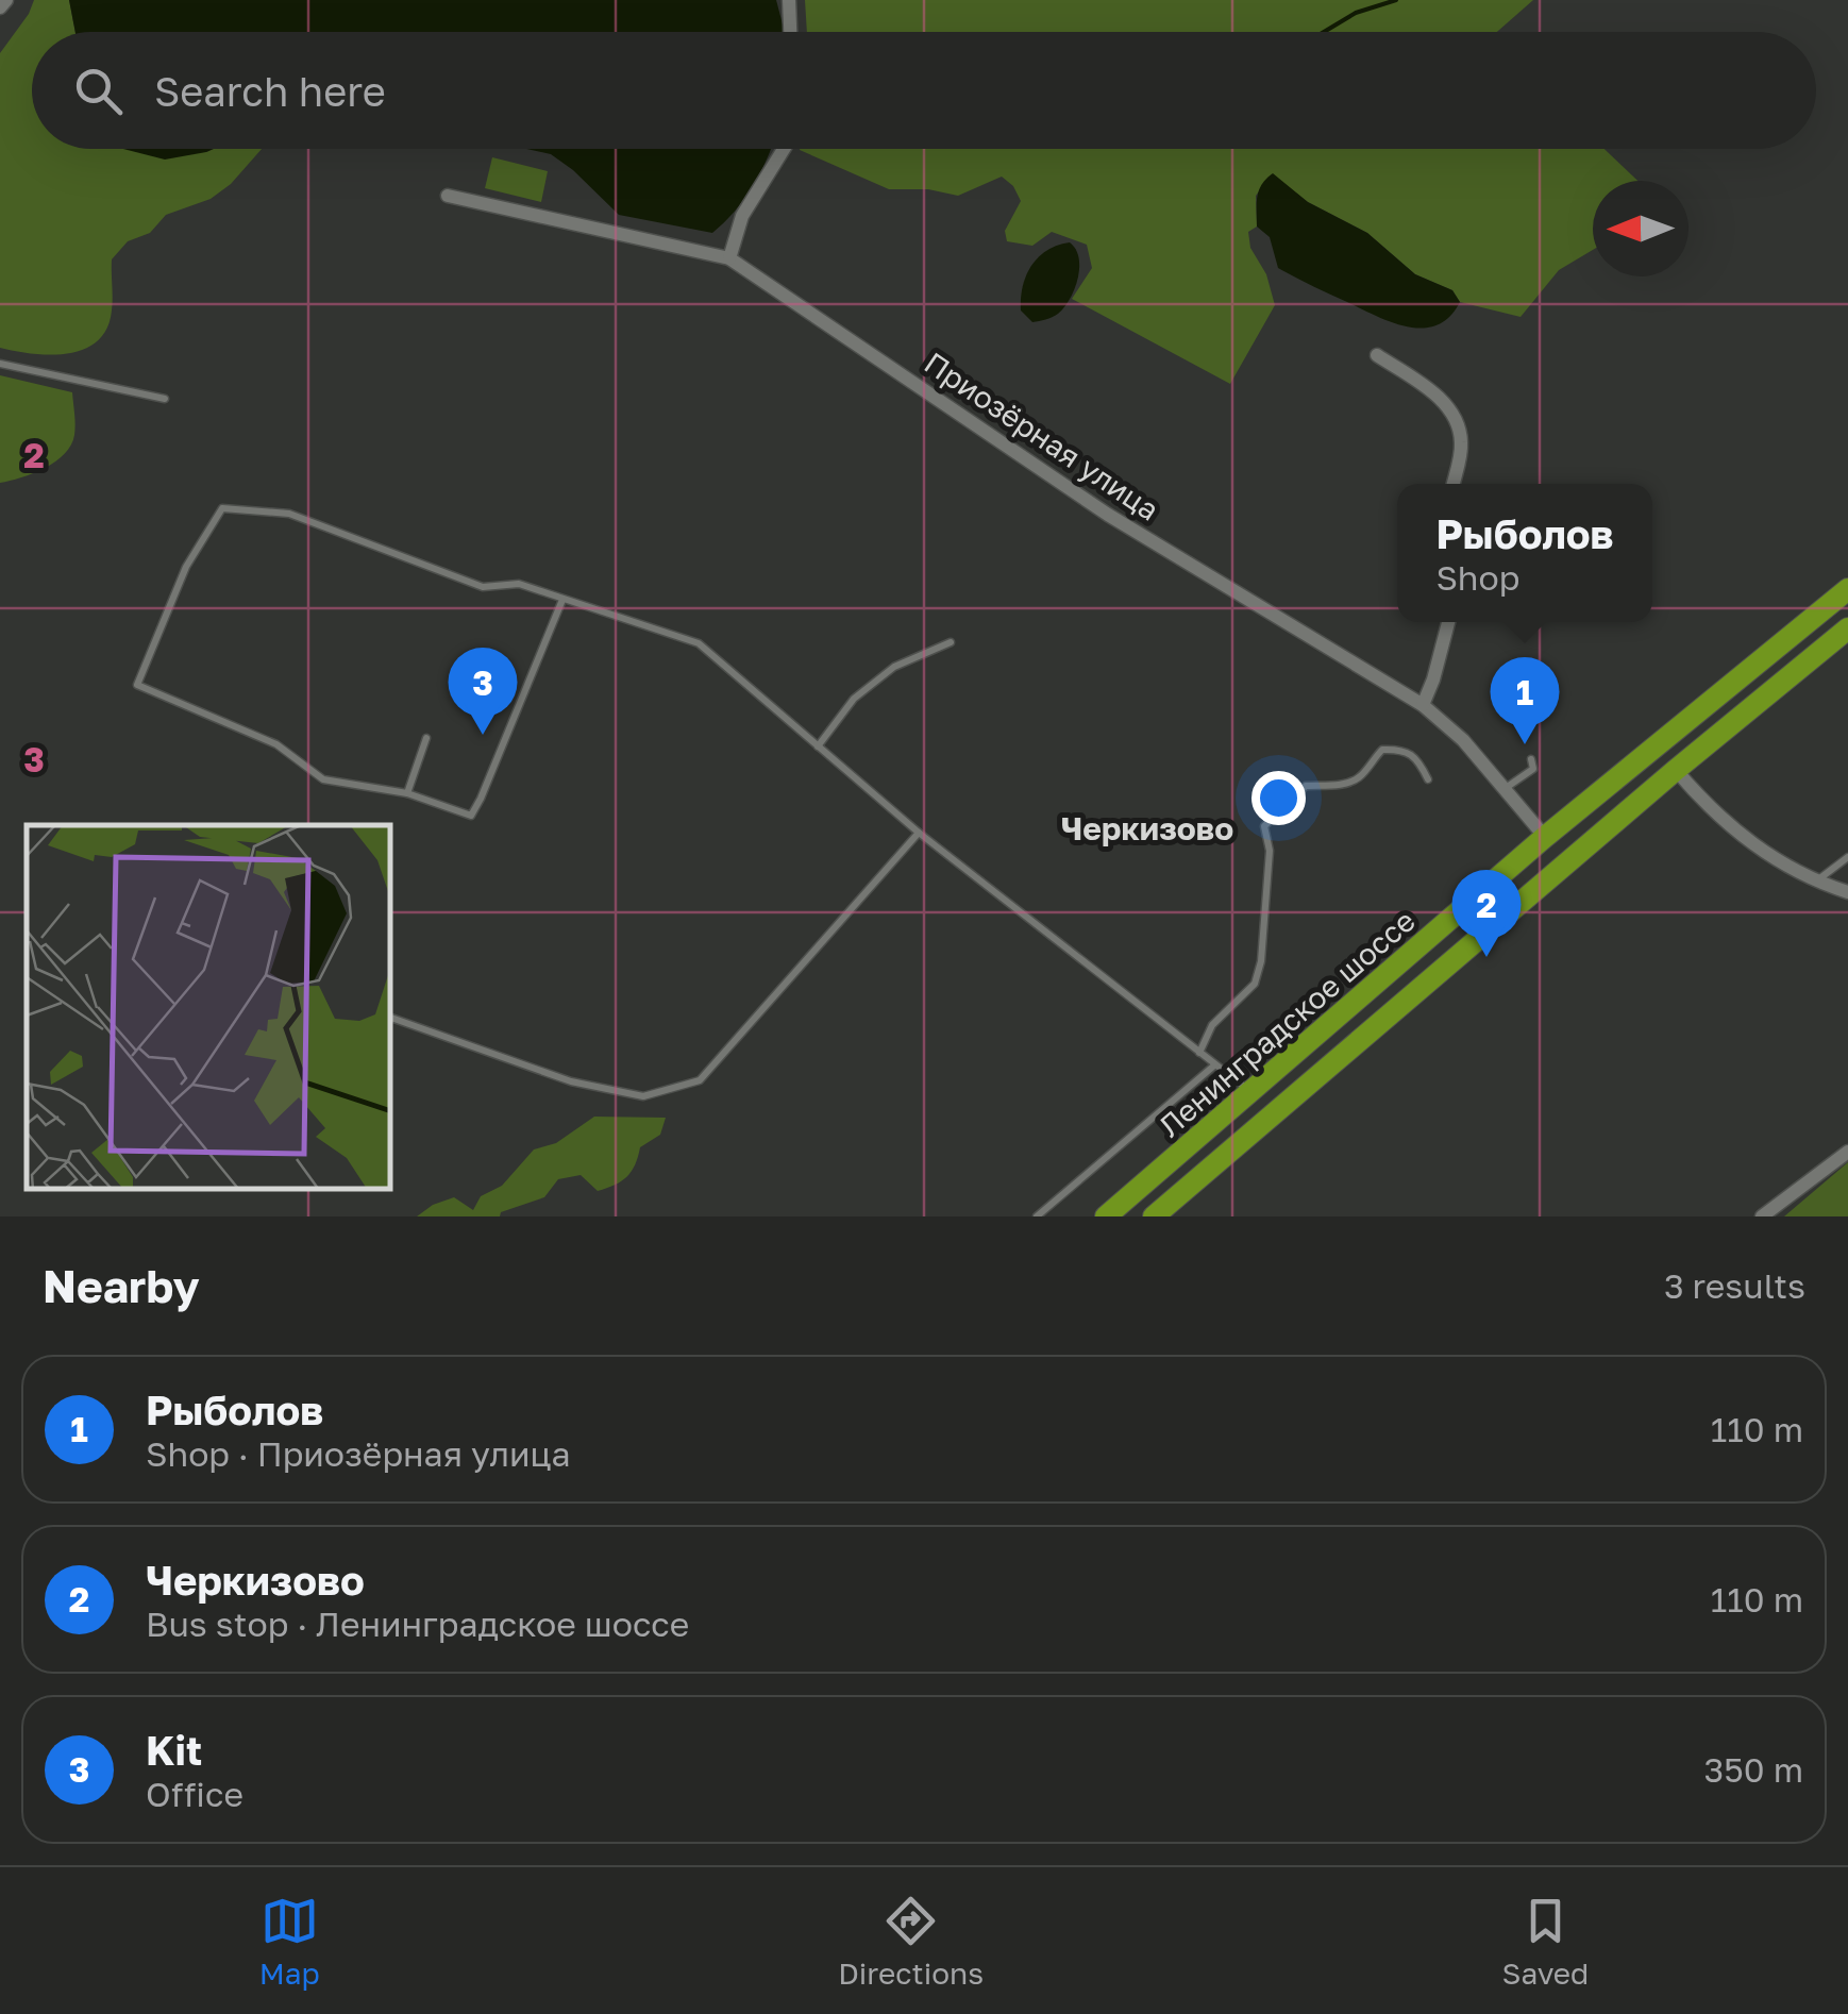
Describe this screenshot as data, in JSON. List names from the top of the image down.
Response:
{
  "streets": {
    "highway": ["Ленинградское шоссе"],
    "street": ["Приозёрная улица"]
  },
  "crossings": [
    ["Приозёрная улица", "Ленинградское шоссе"]
  ],
  "districts": ["Черкизово"],
  "north": "left",
  "page": {
    "search": "Search here",
    "popup": ["Рыболов", "Shop"],
    "pins": ["3", "1", "2"],
    "heading": ["Nearby", "3 results"],
    "list": [
      {
        "mark": "1",
        "name": "Рыболов",
        "note": "Shop · Приозёрная улица",
        "value": "110 m"
      },
      {
        "mark": "2",
        "name": "Черкизово",
        "note": "Bus stop · Ленинградское шоссе",
        "value": "110 m"
      },
      {
        "mark": "3",
        "name": "Kit",
        "note": "Office",
        "value": "350 m"
      }
    ],
    "nav": ["Map", "Directions", "Saved"]
  },
  "grid": {
    "rows": ["2", "3"]
  }
}
